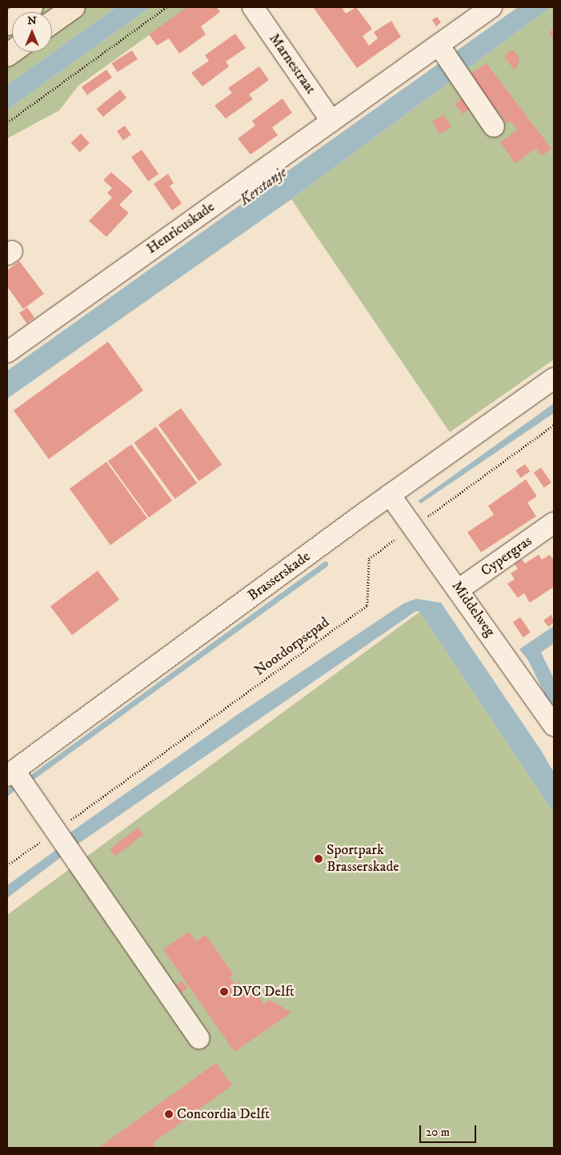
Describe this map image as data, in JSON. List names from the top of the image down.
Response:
{
  "streets": {
    "street": [
      "Marnestraat",
      "Henricuskade",
      "Cypergras",
      "Brasserskade",
      "Middelweg"
    ],
    "path": ["Nootdorpsepad"]
  },
  "crossings": [
    ["Marnestraat", "Henricuskade"],
    ["Cypergras", "Middelweg"],
    ["Brasserskade", "Middelweg"],
    ["Middelweg", "Nootdorpsepad"]
  ],
  "water": ["Kerstanje"],
  "places": ["Sportpark Brasserskade", "DVC Delft", "Concordia Delft"],
  "scale_bar": "20 m",
  "north": "top"
}
